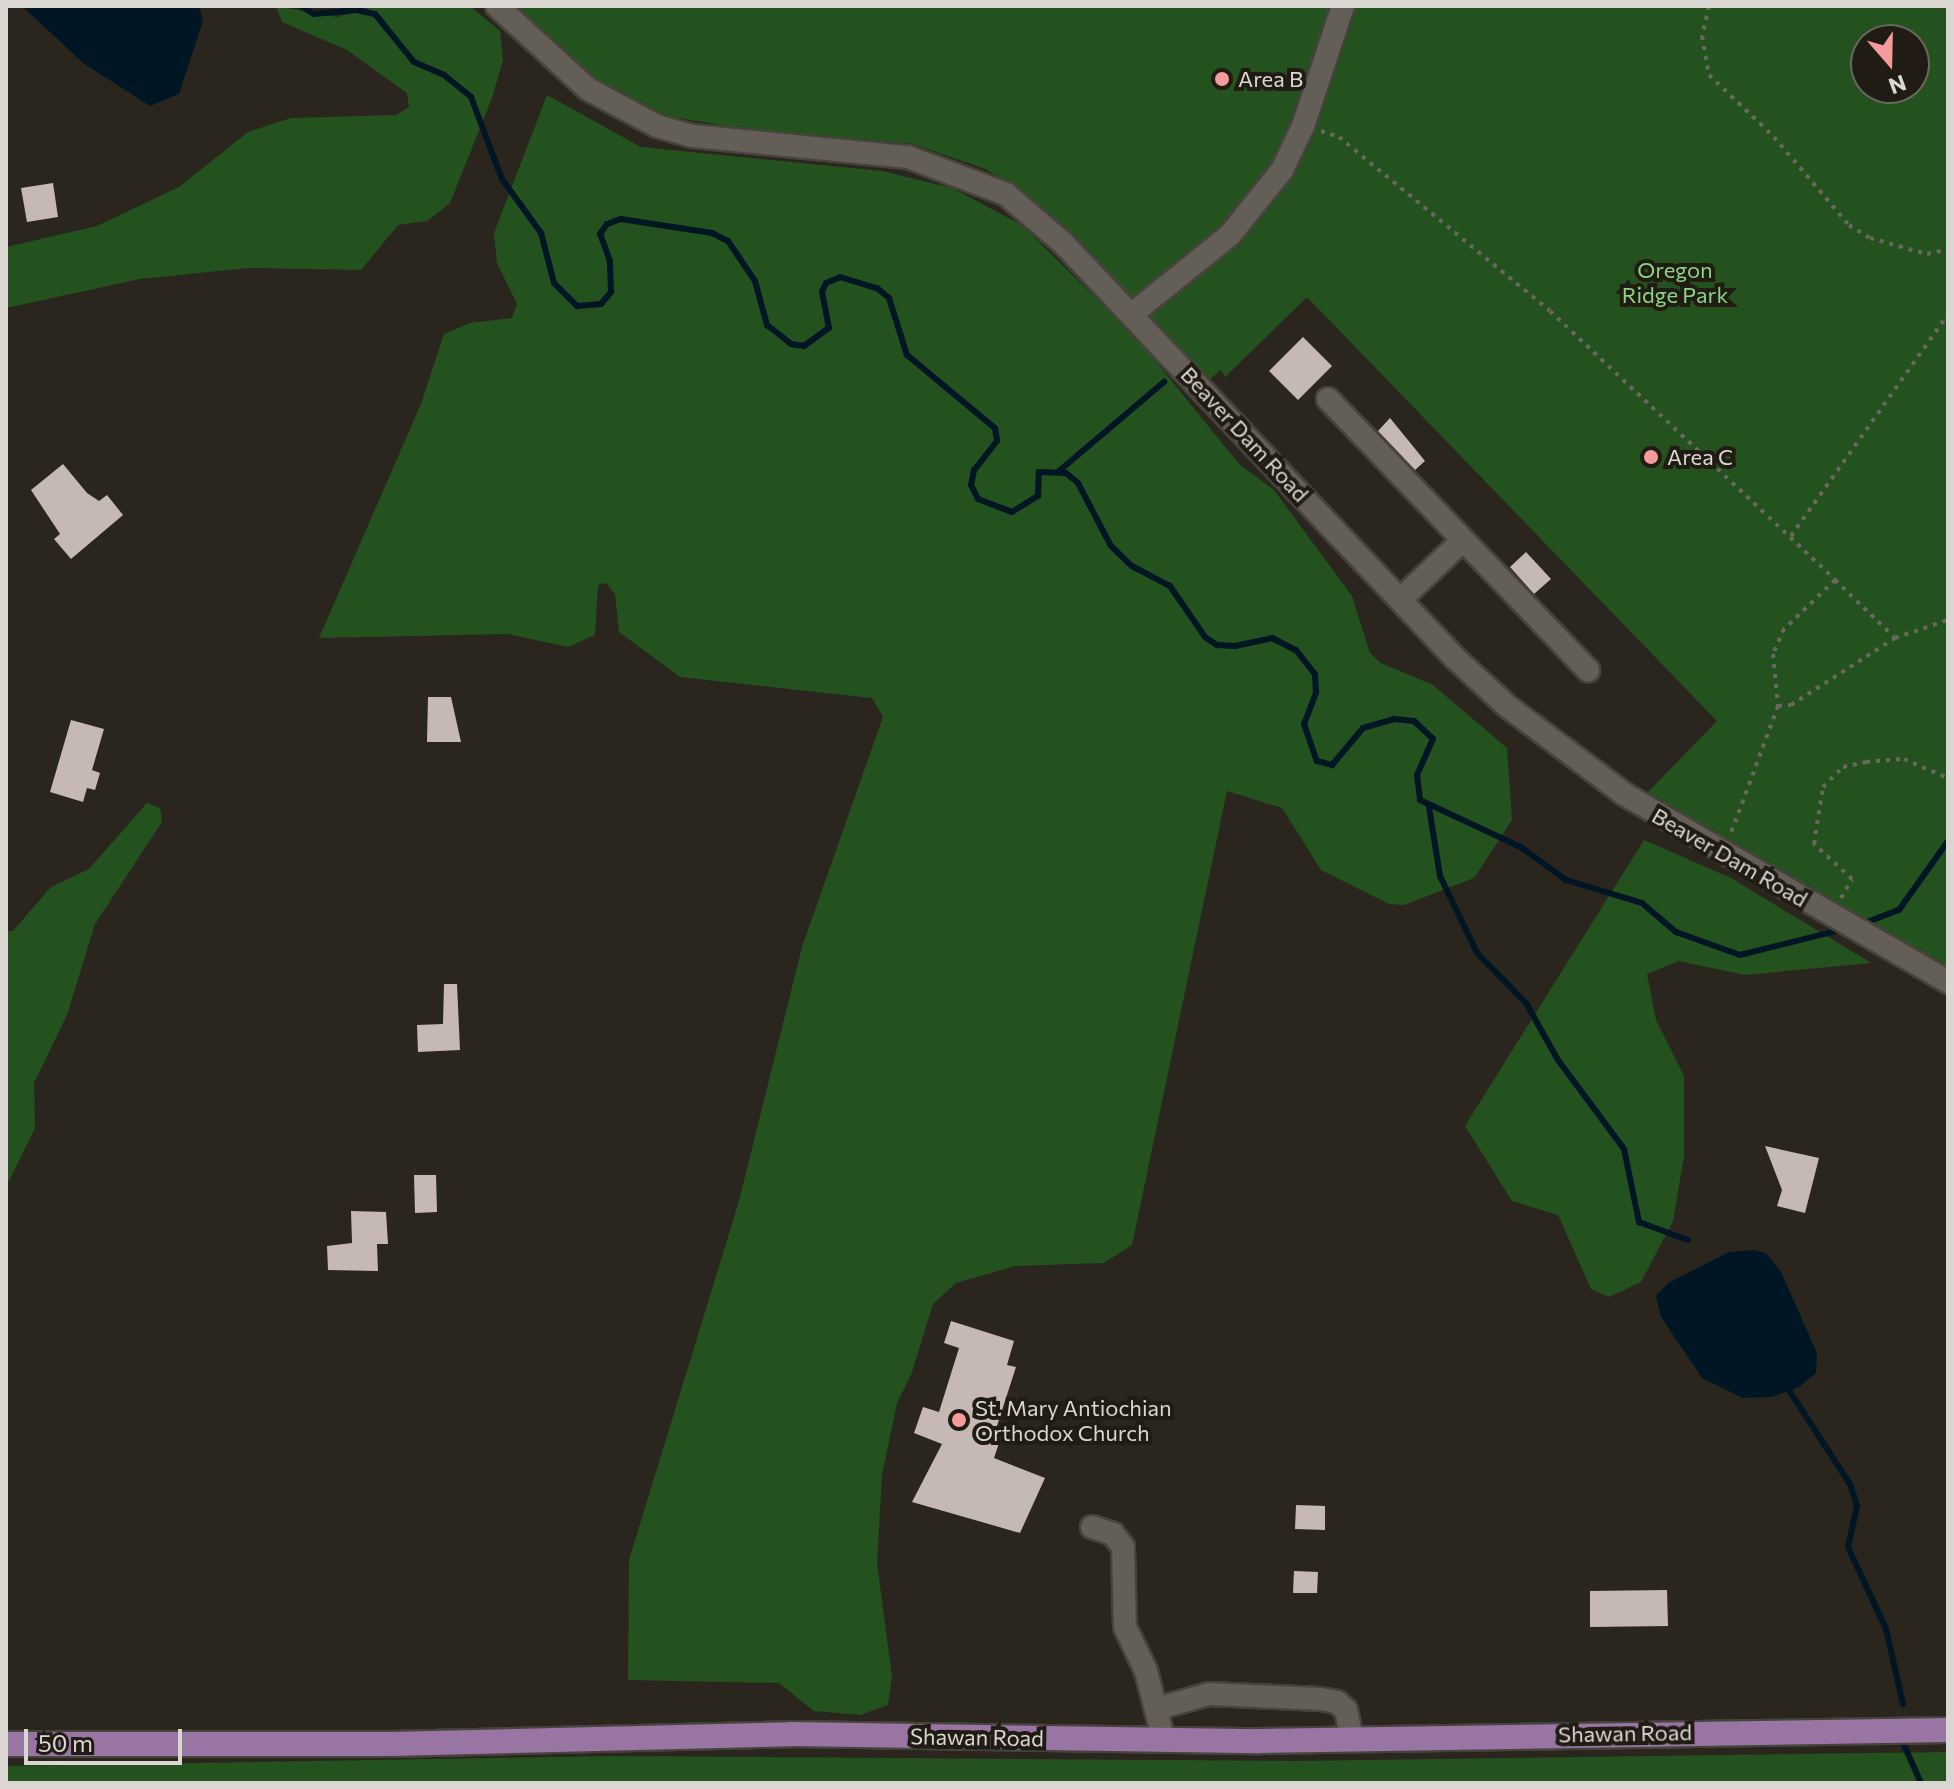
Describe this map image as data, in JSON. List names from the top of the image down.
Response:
{
  "streets": {
    "main road": ["Shawan Road"],
    "street": ["Beaver Dam Road"]
  },
  "parks": ["Oregon Ridge Park"],
  "places": ["Area B", "Area C", "St. Mary Antiochian Orthodox Church"],
  "scale_bar": "50 m",
  "north": "bottom"
}
